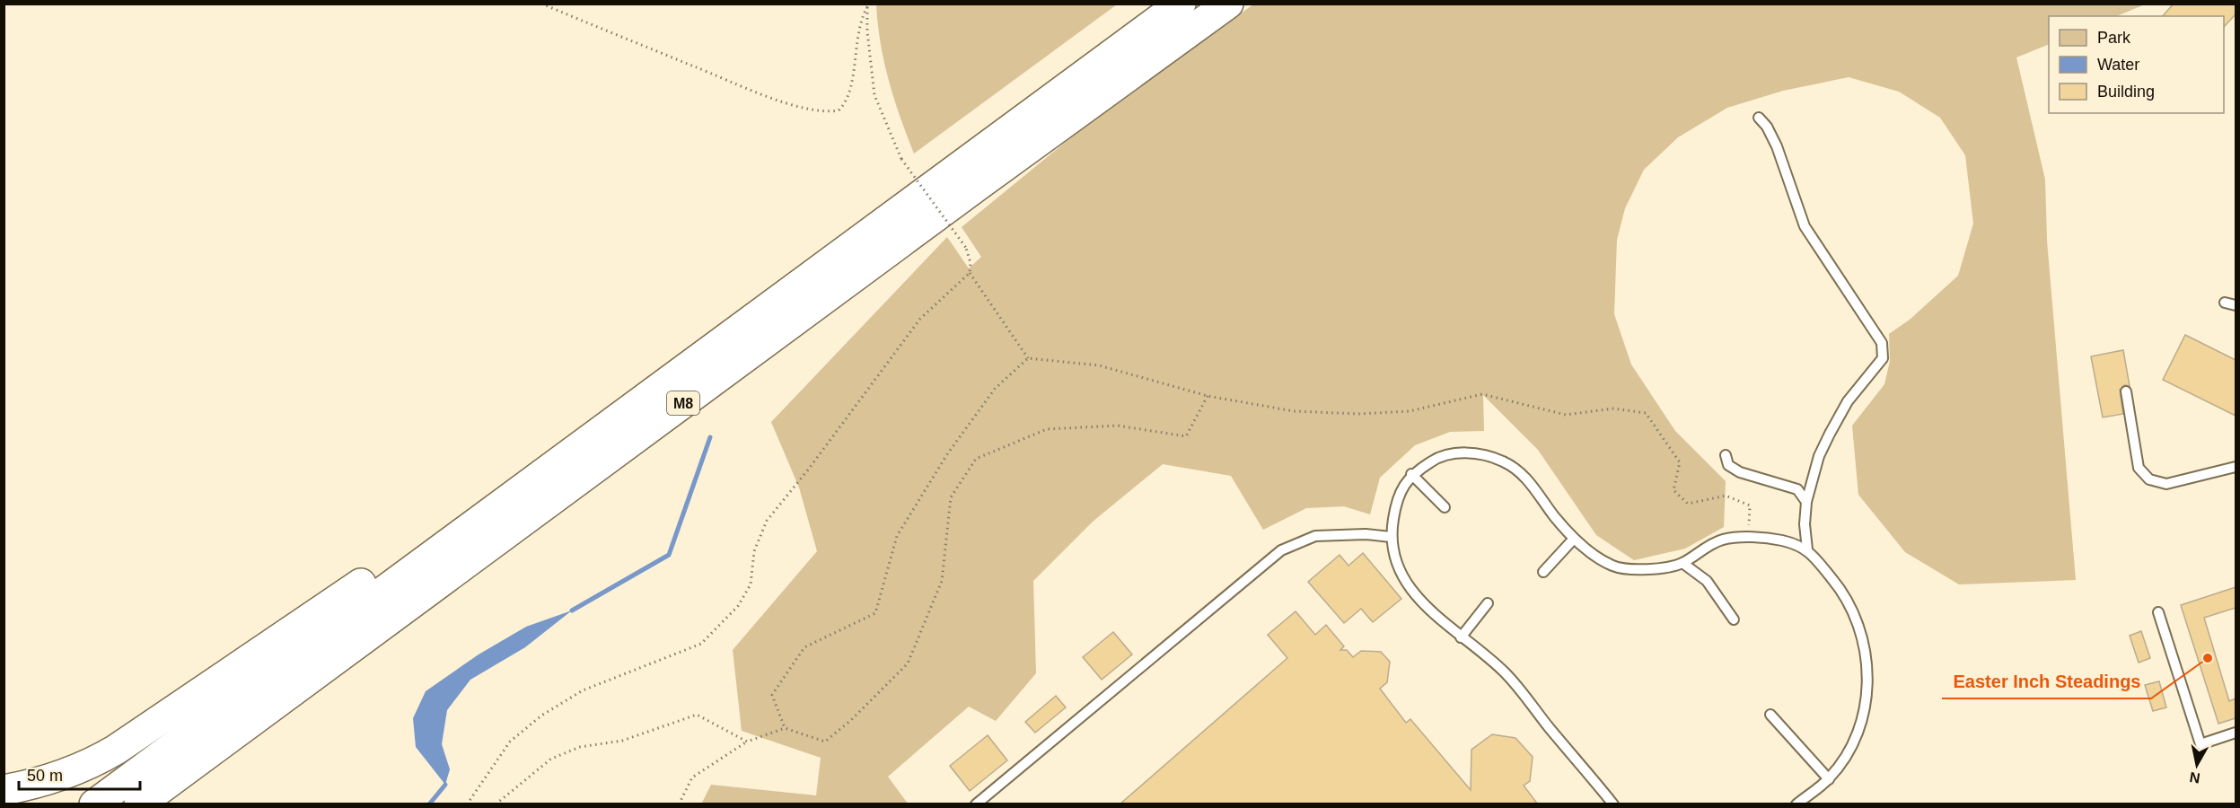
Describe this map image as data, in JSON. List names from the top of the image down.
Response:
{
  "streets": {
    "highway": ["M8"]
  },
  "places": ["Easter Inch Steadings"],
  "legend": ["Park", "Water", "Building"],
  "scale_bar": "50 m",
  "north": "bottom"
}
